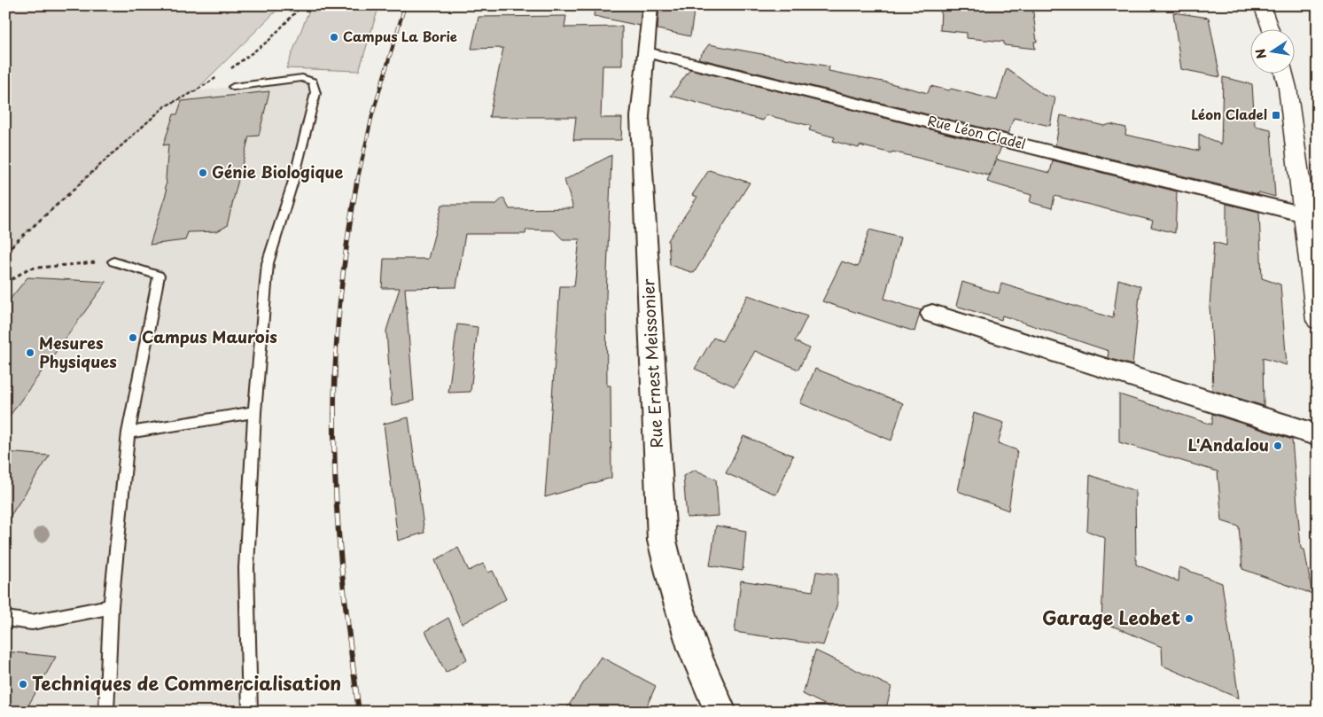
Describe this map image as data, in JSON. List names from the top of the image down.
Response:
{
  "streets": {
    "street": ["Rue Léon Cladel", "Rue Ernest Meissonier"]
  },
  "crossings": [
    ["Rue Léon Cladel", "Rue Ernest Meissonier"]
  ],
  "places": {
    "other": [
      "Campus La Borie",
      "Génie Biologique",
      "Campus Maurois",
      "Mesures Physiques",
      "L'Andalou",
      "Garage Leobet",
      "Techniques de Commercialisation"
    ],
    "transit": ["Léon Cladel"]
  },
  "north": "left"
}
